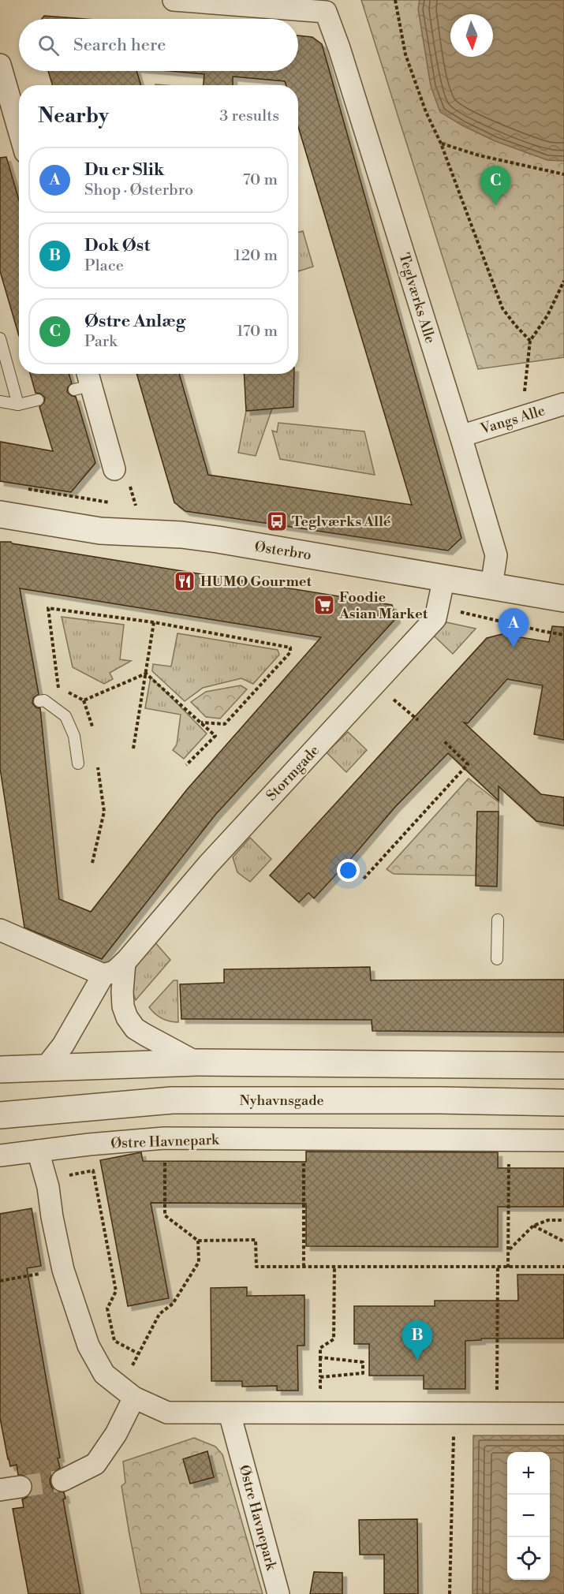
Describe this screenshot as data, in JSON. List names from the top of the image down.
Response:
{
  "streets": {
    "street": [
      "Teglværks Alle",
      "Vangs Alle",
      "Østerbro",
      "Stormgade",
      "Nyhavnsgade",
      "Østre Havnepark"
    ]
  },
  "crossings": [
    ["Teglværks Alle", "Vangs Alle"],
    ["Teglværks Alle", "Østerbro"],
    ["Østerbro", "Stormgade"]
  ],
  "places": {
    "bus stop": ["Teglværks Allé"],
    "restaurant": ["HUMO Gourmet"],
    "supermarket": ["Foodie Asian Market"]
  },
  "north": "bottom",
  "page": {
    "search": "Search here",
    "heading": ["Nearby", "3 results"],
    "list": [
      {
        "mark": "A",
        "name": "Du er Slik",
        "note": "Shop · Østerbro",
        "value": "70 m"
      },
      {
        "mark": "B",
        "name": "Dok Øst",
        "note": "Place",
        "value": "120 m"
      },
      {
        "mark": "C",
        "name": "Østre Anlæg",
        "note": "Park",
        "value": "170 m"
      }
    ],
    "pins": ["C", "A", "B"],
    "map_buttons": ["+", "−"]
  }
}
